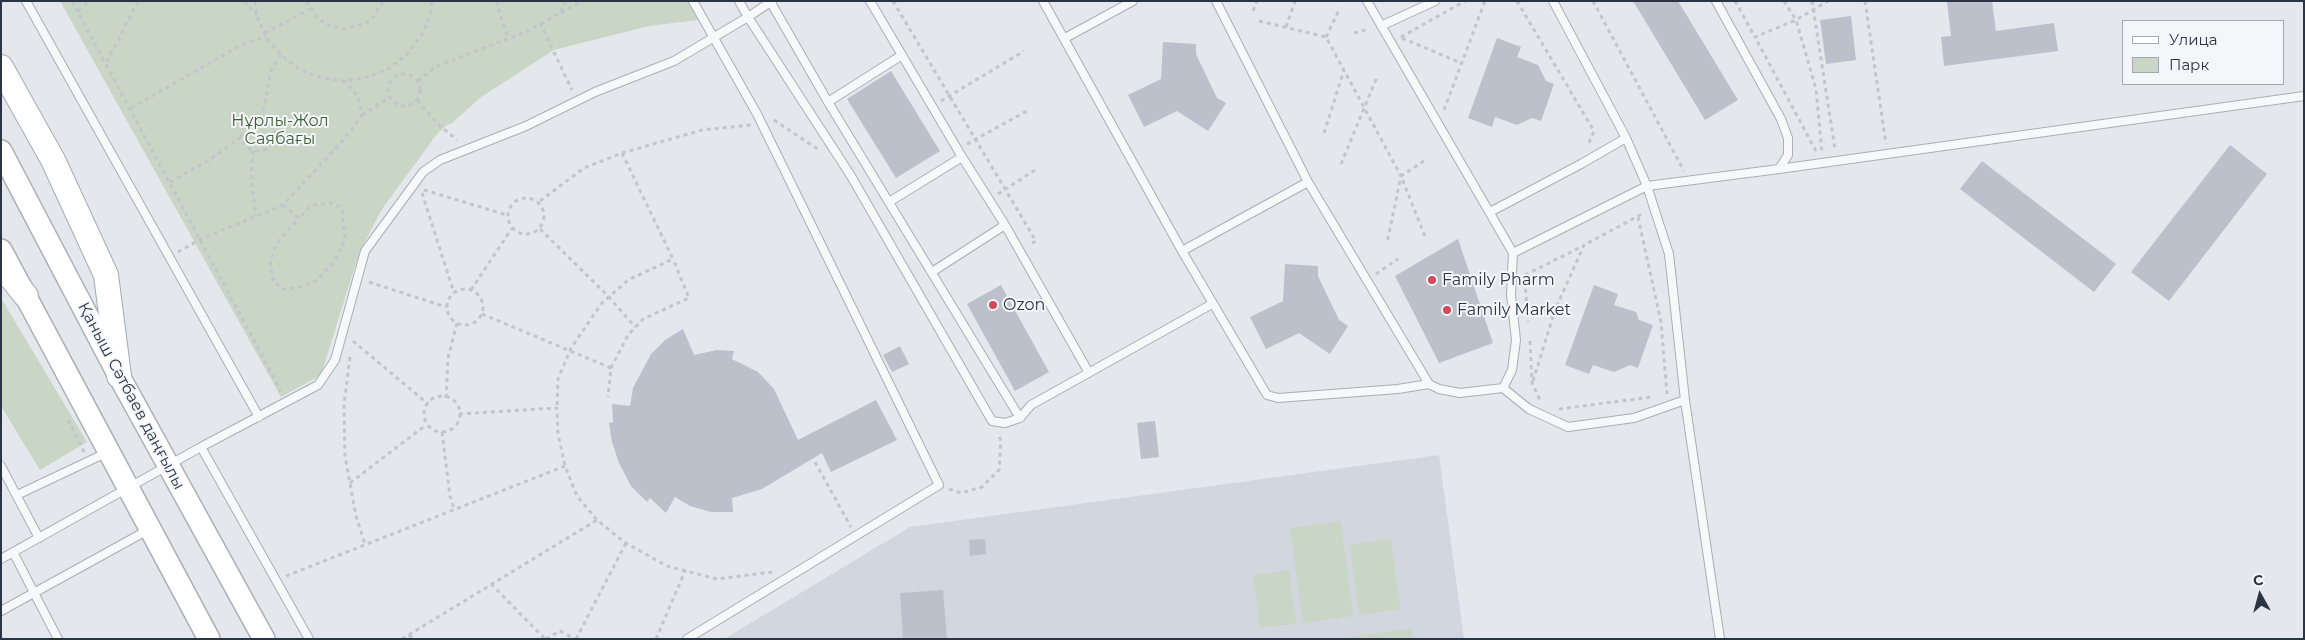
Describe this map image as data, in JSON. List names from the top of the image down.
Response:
{
  "streets": {
    "main road": ["Қаныш Сәтбаев даңғылы"]
  },
  "parks": ["Нұрлы-Жол Саябағы"],
  "places": ["Family Pharm", "Ozon", "Family Market"],
  "legend": ["Улица", "Парк"],
  "north": "top"
}
